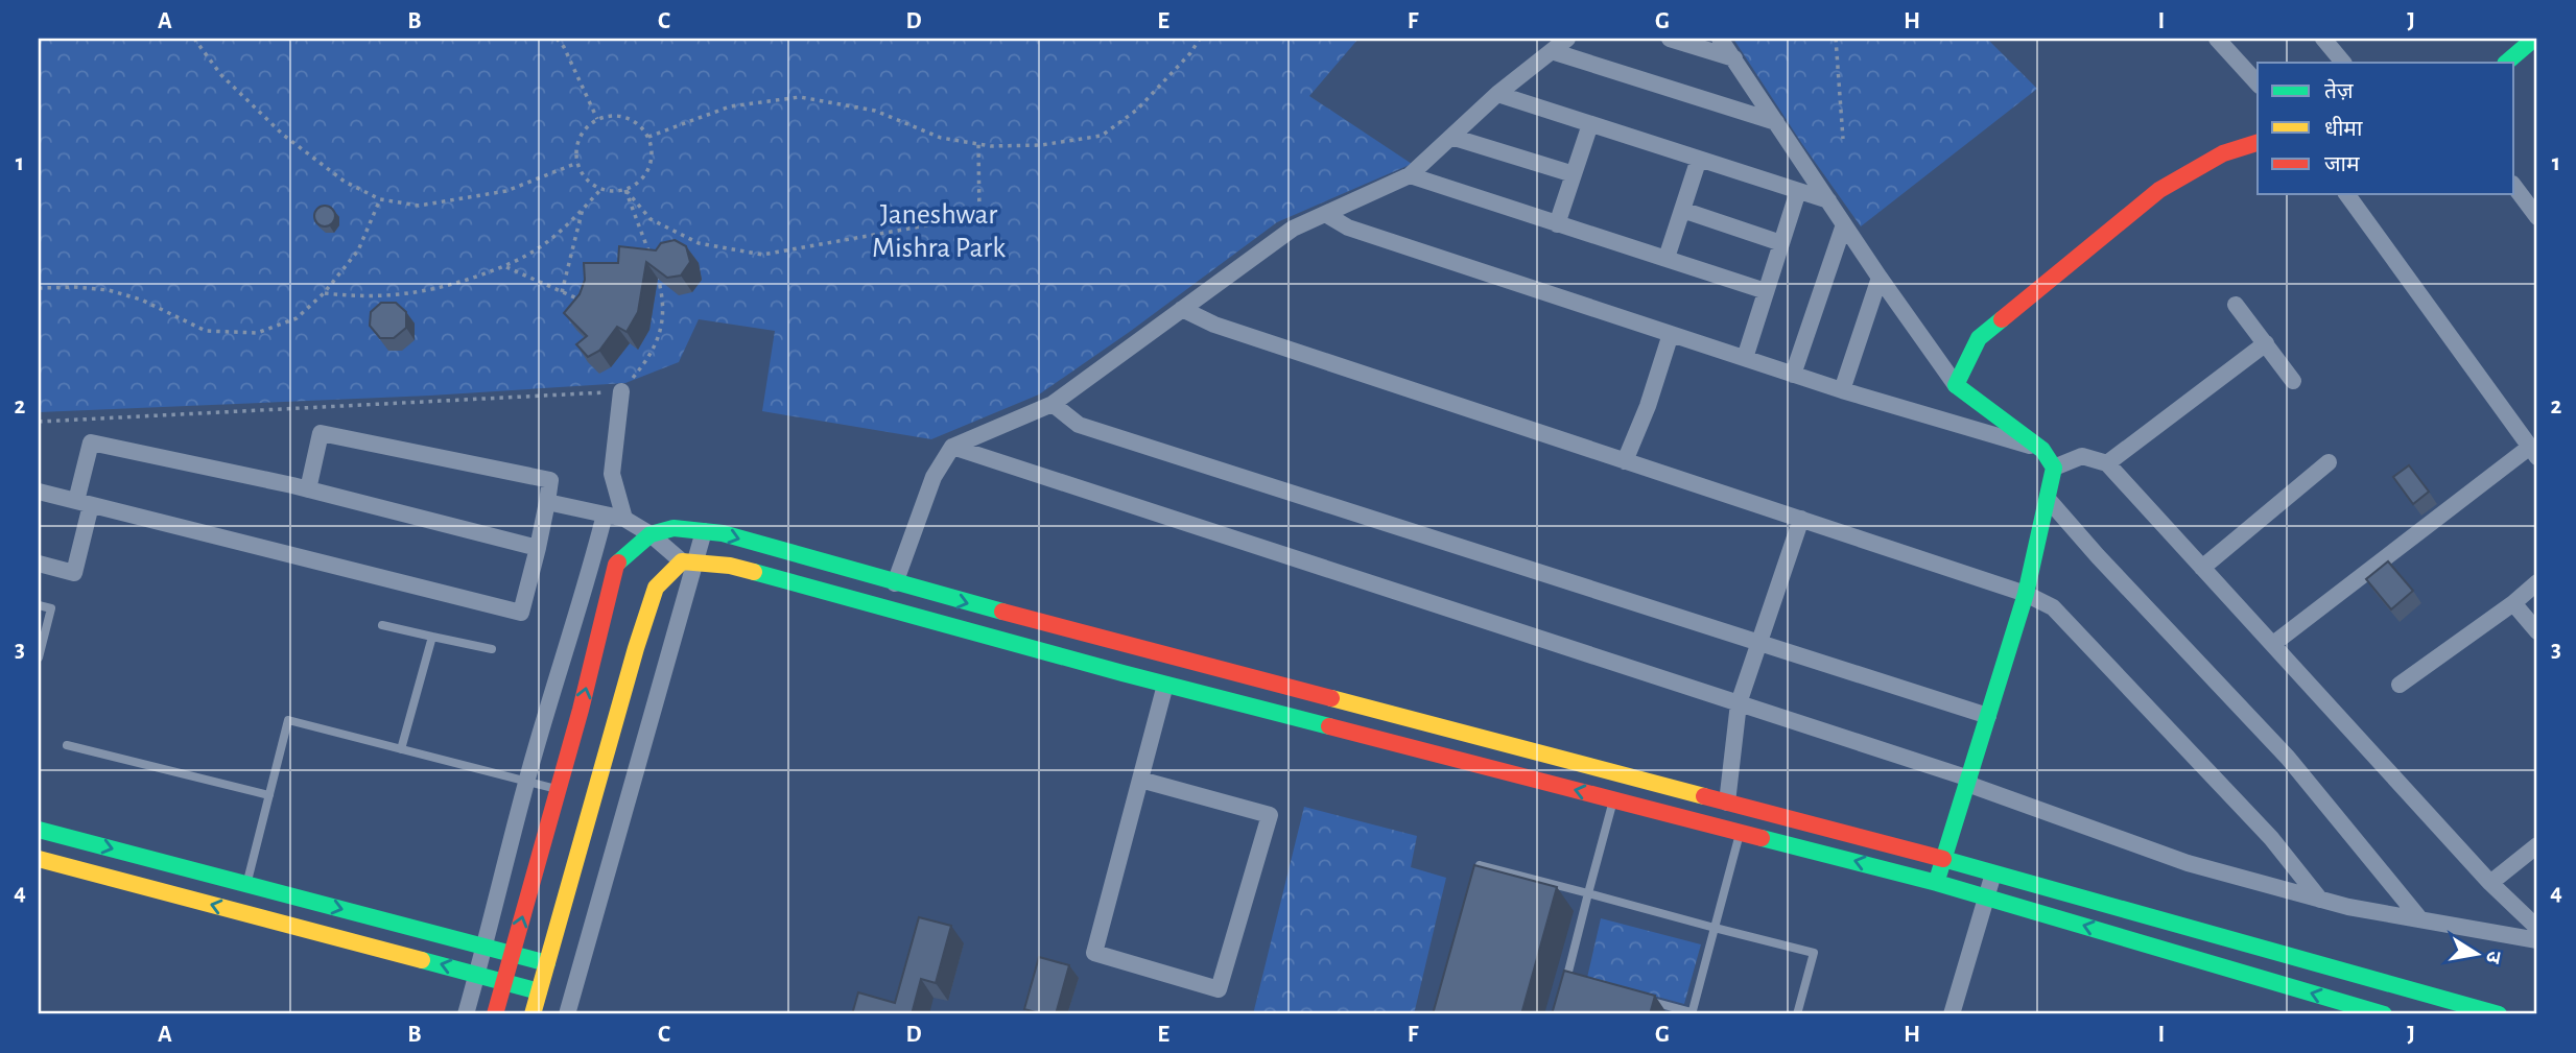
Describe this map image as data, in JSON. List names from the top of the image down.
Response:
{
  "parks": ["Janeshwar Mishra Park"],
  "legend": ["तेज़", "धीमा", "जाम"],
  "north": "right",
  "grid": {
    "columns": [
      "A",
      "B",
      "C",
      "D",
      "E",
      "F",
      "G",
      "H",
      "I",
      "J"
    ],
    "rows": [
      "1",
      "2",
      "3",
      "4"
    ]
  }
}
